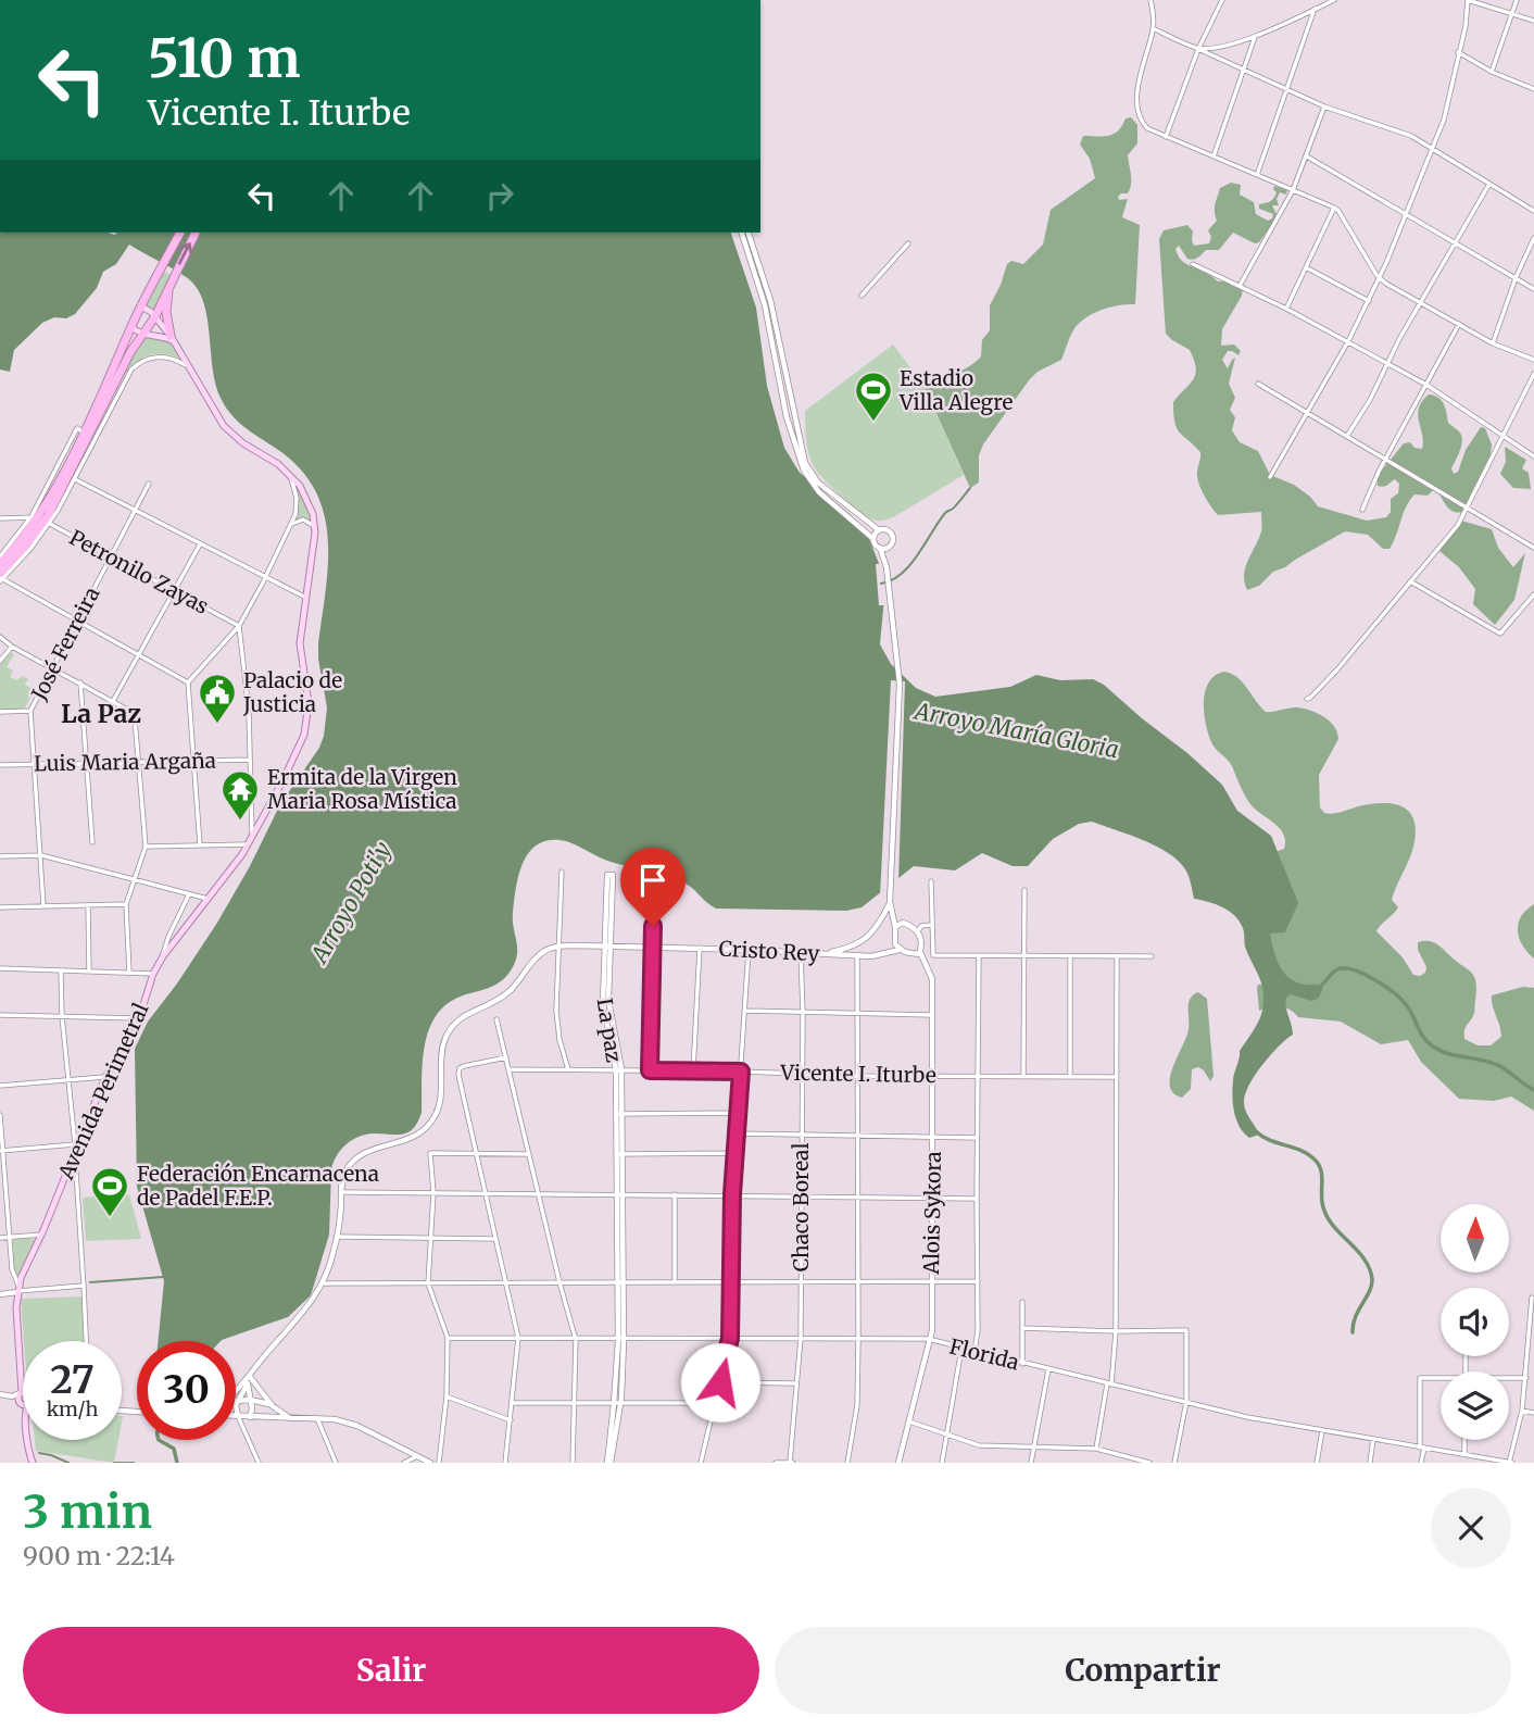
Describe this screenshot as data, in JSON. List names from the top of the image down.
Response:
{
  "streets": {
    "main road": ["Avenida Perimetral"],
    "street": [
      "Petronilo Zayas",
      "José Ferreira",
      "Luis Maria Argaña",
      "Cristo Rey",
      "La paz",
      "Vicente I. Iturbe",
      "Chaco Boreal",
      "Alois Sykora",
      "Florida"
    ]
  },
  "crossings": [
    ["Petronilo Zayas", "José Ferreira"],
    ["José Ferreira", "Luis Maria Argaña"],
    ["Cristo Rey", "La paz"],
    ["Cristo Rey", "Chaco Boreal"],
    ["Cristo Rey", "Alois Sykora"],
    ["La paz", "Vicente I. Iturbe"],
    ["La paz", "Florida"],
    ["Vicente I. Iturbe", "Chaco Boreal"],
    ["Vicente I. Iturbe", "Alois Sykora"],
    ["Chaco Boreal", "Florida"],
    ["Alois Sykora", "Florida"]
  ],
  "districts": ["La Paz"],
  "water": ["Arroyo María Gloria", "Arroyo Poti'y"],
  "places": {
    "sports": ["Estadio Villa Alegre", "Federación Encarnacena de Padel F.E.P."],
    "public building": ["Palacio de Justicia"],
    "temple": ["Ermita de la Virgen Maria Rosa Mística"]
  },
  "north": "top",
  "page": {
    "turn": ["510 m", "Vicente I. Iturbe"],
    "speed": "27 km/h",
    "limit": "30",
    "heading": ["3 min", "900 m · 22:14"],
    "buttons": ["Salir", "Compartir"]
  }
}
